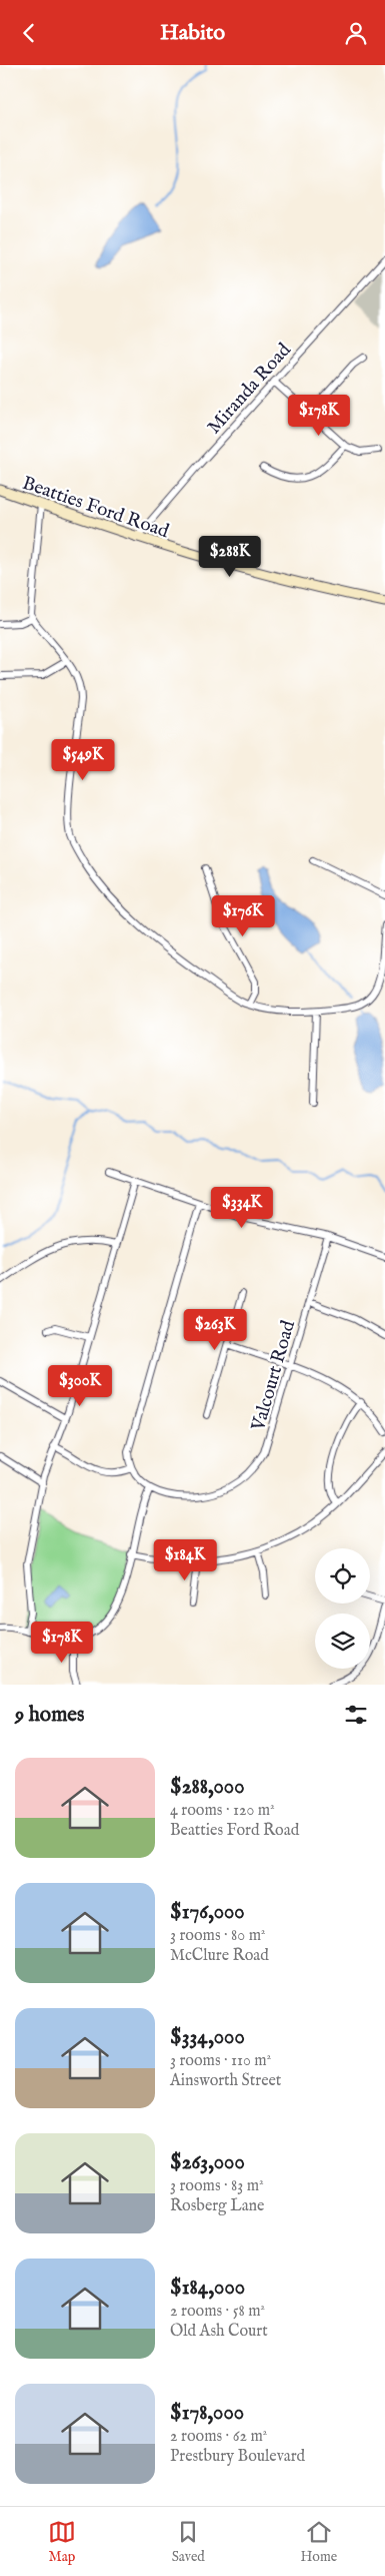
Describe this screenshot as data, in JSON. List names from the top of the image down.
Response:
{
  "streets": {
    "main road": ["Beatties Ford Road"],
    "street": ["Miranda Road", "Valcourt Road"]
  },
  "crossings": [
    ["Miranda Road", "Beatties Ford Road"]
  ],
  "page": {
    "header": "Habito",
    "price": [
      "$178K",
      "$288K",
      "$549K",
      "$176K",
      "$334K",
      "$263K",
      "$300K",
      "$184K",
      "$178K"
    ],
    "heading": "9 homes",
    "list": [
      {
        "name": "$288,000",
        "note": "4 rooms · 120 m² · Beatties Ford Road"
      },
      {
        "name": "$176,000",
        "note": "3 rooms · 80 m² · McClure Road"
      },
      {
        "name": "$334,000",
        "note": "3 rooms · 110 m² · Ainsworth Street"
      },
      {
        "name": "$263,000",
        "note": "3 rooms · 83 m² · Rosberg Lane"
      },
      {
        "name": "$184,000",
        "note": "2 rooms · 58 m² · Old Ash Court"
      },
      {
        "name": "$178,000",
        "note": "2 rooms · 62 m² · Prestbury Boulevard"
      }
    ],
    "tabs": ["Map", "Saved", "Home"]
  }
}
